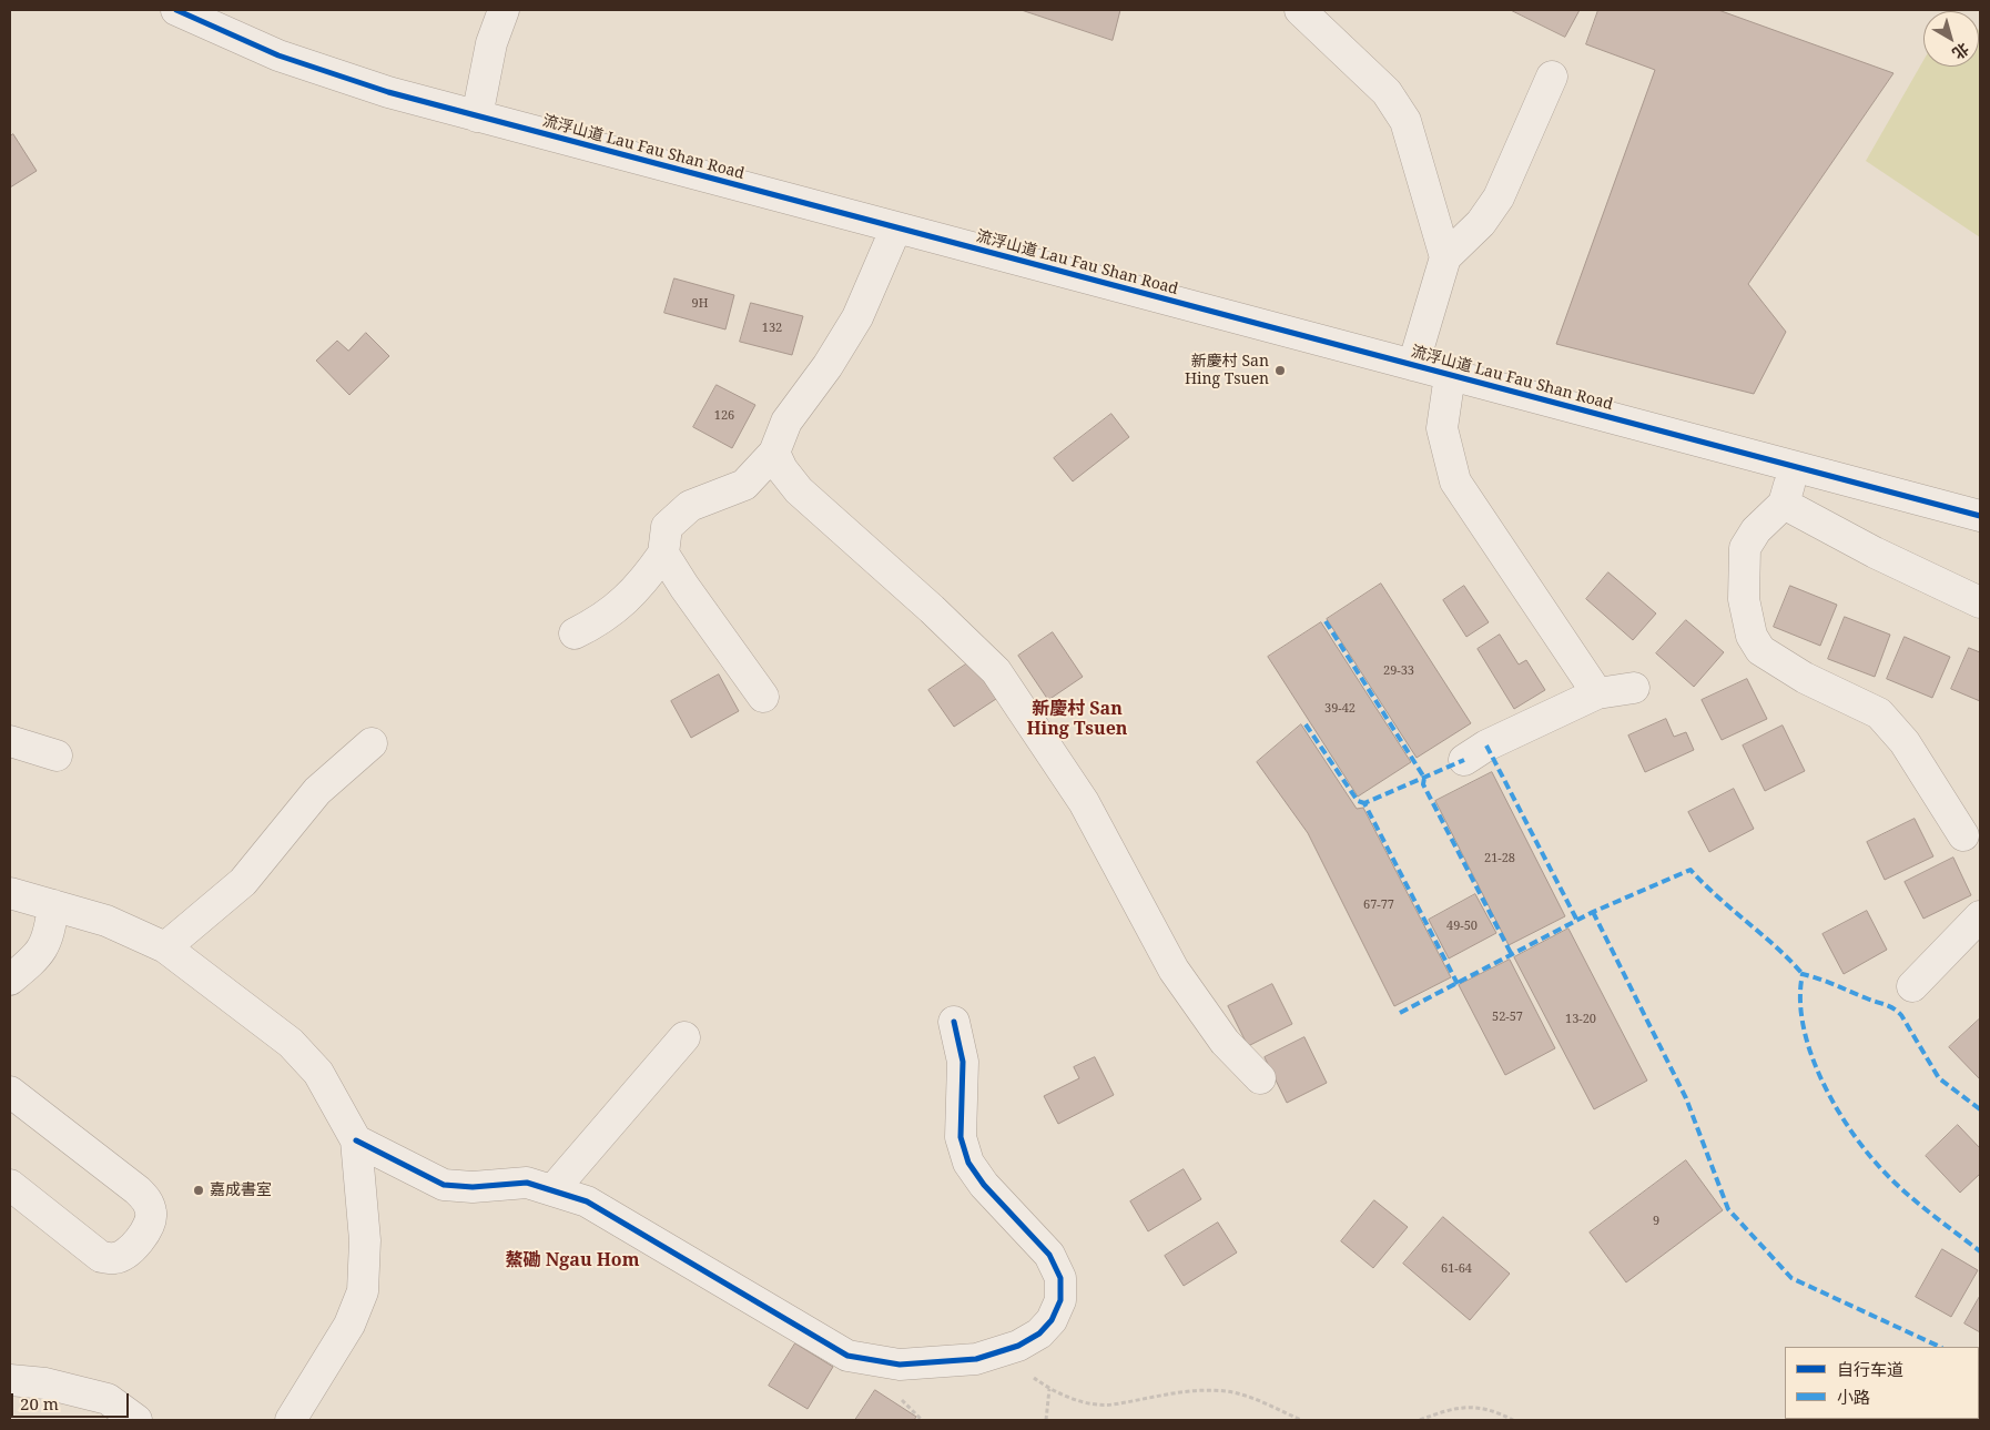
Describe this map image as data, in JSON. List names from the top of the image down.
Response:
{
  "streets": {
    "street": ["流浮山道 Lau Fau Shan Road"]
  },
  "districts": ["新慶村 San Hing Tsuen", "鰲磡 Ngau Hom"],
  "places": ["新慶村 San Hing Tsuen", "嘉成書室"],
  "house_numbers": [
    "9H",
    "132",
    "126",
    "29-33",
    "39-42",
    "21-28",
    "67-77",
    "49-50",
    "52-57",
    "13-20",
    "9",
    "61-64"
  ],
  "legend": ["自行车道", "小路"],
  "scale_bar": "20 m",
  "north": "bottom right"
}
